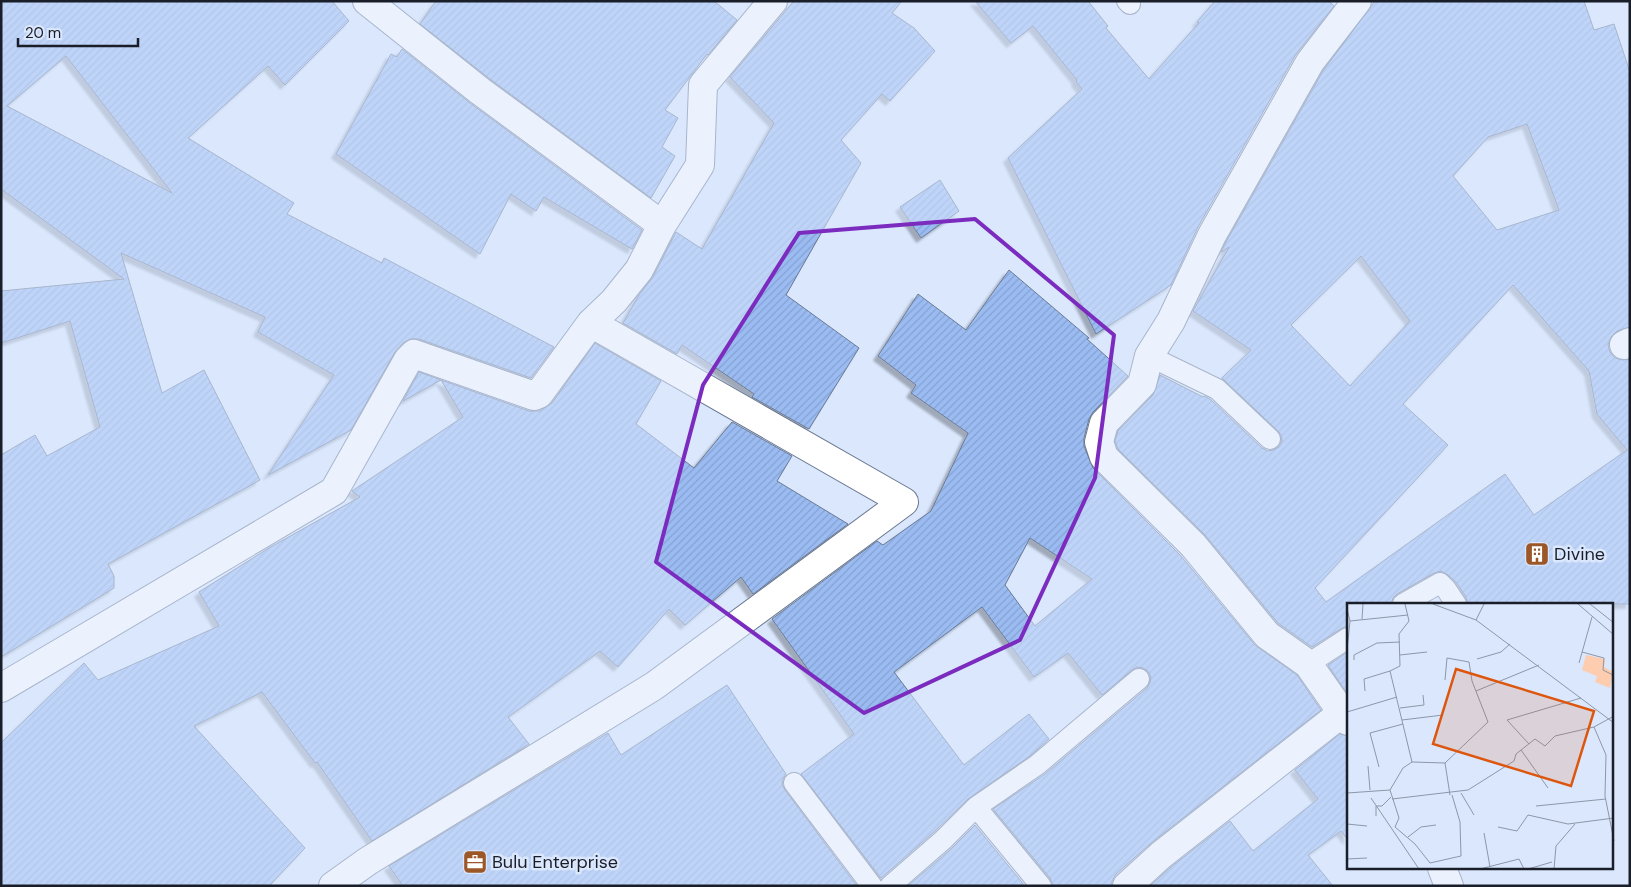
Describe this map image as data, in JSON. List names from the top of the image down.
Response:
{
  "places": {
    "building": ["Divine"],
    "office": ["Bulu Enterprise"]
  },
  "scale_bar": "20 m"
}
